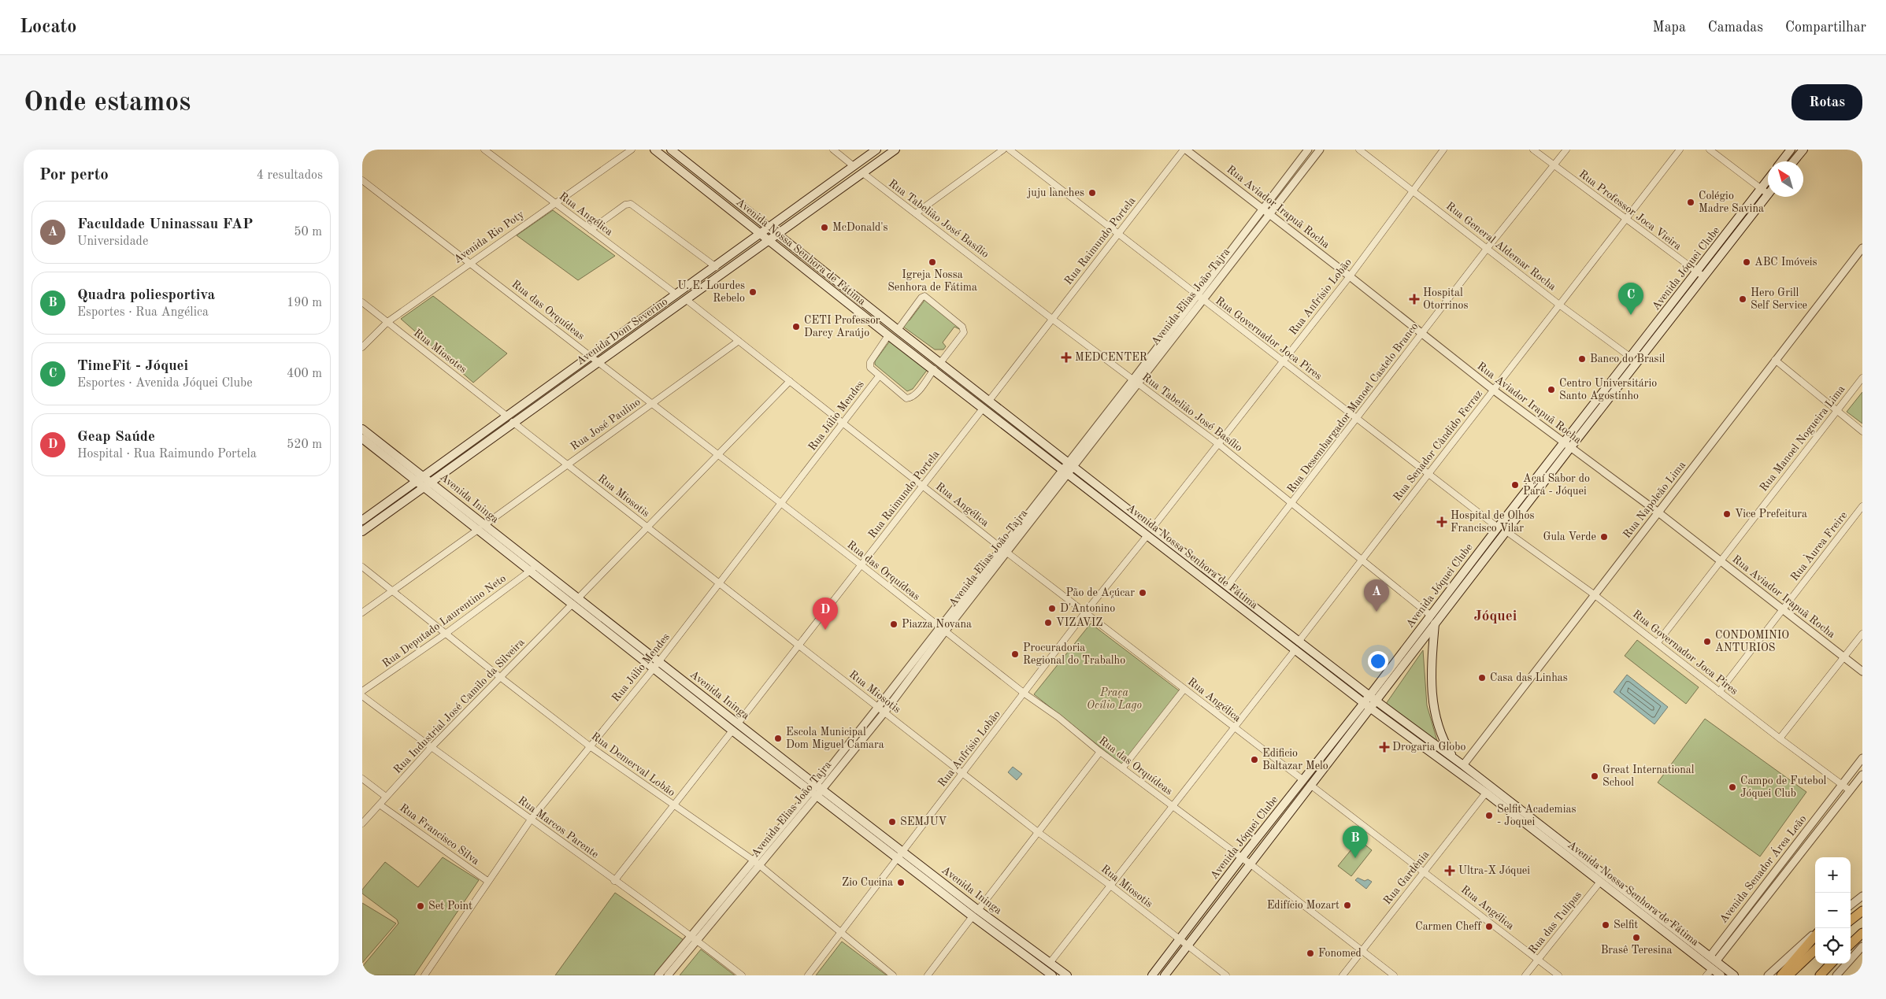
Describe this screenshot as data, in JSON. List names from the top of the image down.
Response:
{
  "streets": {
    "main road": [
      "Avenida Nossa Senhora de Fátima",
      "Avenida Jóquei Clube",
      "Avenida Dom Severino",
      "Avenida Ininga"
    ],
    "street": [
      "Rua Aviador Irapuã Rocha",
      "Rua Professor Joca Vieira",
      "Rua Angélica",
      "Rua Tabelião José Basílio",
      "Avenida Rio Poty",
      "Rua Raimundo Portela",
      "Rua General Aldemar Rocha",
      "Avenida Elias João Tajra",
      "Rua Anfrísio Lobão",
      "Rua das Orquídeas",
      "Rua Governador Joca Pires",
      "Rua Miosotes",
      "Rua Desembargador Manoel Castelo Branco",
      "Rua Júlio Mendes",
      "Rua José Paulino",
      "Rua Manoel Nogueira Lima",
      "Rua Senador Cândido Ferraz",
      "Rua Miosotis",
      "Rua Napoleão Lima",
      "Rua Àurea Freire",
      "Rua Deputado Laurentino Neto",
      "Rua Industrial José Camilo da Silveira",
      "Rua Demerval Lobão",
      "Rua Marcos Parente",
      "Rua Francisco Silva",
      "Avenida Senador Área Leão",
      "Rua Gardênia",
      "Rua das Tulipas"
    ]
  },
  "crossings": [
    ["Rua Aviador Irapuã Rocha", "Rua Raimundo Portela"],
    ["Rua Aviador Irapuã Rocha", "Avenida Jóquei Clube"],
    ["Rua Aviador Irapuã Rocha", "Avenida Elias João Tajra"],
    ["Rua Aviador Irapuã Rocha", "Rua Anfrísio Lobão"],
    ["Rua Aviador Irapuã Rocha", "Rua Desembargador Manoel Castelo Branco"],
    ["Rua Aviador Irapuã Rocha", "Rua Manoel Nogueira Lima"],
    ["Rua Aviador Irapuã Rocha", "Rua Senador Cândido Ferraz"],
    ["Rua Aviador Irapuã Rocha", "Rua Napoleão Lima"],
    ["Rua Aviador Irapuã Rocha", "Rua Àurea Freire"],
    ["Rua Professor Joca Vieira", "Avenida Jóquei Clube"],
    ["Rua Professor Joca Vieira", "Rua Desembargador Manoel Castelo Branco"],
    ["Rua Professor Joca Vieira", "Rua Senador Cândido Ferraz"],
    ["Rua Angélica", "Avenida Rio Poty"],
    ["Rua Angélica", "Rua Raimundo Portela"],
    ["Rua Angélica", "Avenida Jóquei Clube"],
    ["Rua Angélica", "Avenida Elias João Tajra"],
    ["Rua Angélica", "Rua Anfrísio Lobão"],
    ["Rua Angélica", "Avenida Dom Severino"],
    ["Rua Angélica", "Rua Júlio Mendes"],
    ["Rua Angélica", "Rua José Paulino"],
    ["Rua Angélica", "Rua Industrial José Camilo da Silveira"],
    ["Rua Angélica", "Rua Gardênia"],
    ["Rua Angélica", "Rua das Tulipas"],
    ["Rua Tabelião José Basílio", "Rua Raimundo Portela"],
    ["Rua Tabelião José Basílio", "Avenida Jóquei Clube"],
    ["Rua Tabelião José Basílio", "Avenida Elias João Tajra"],
    ["Rua Tabelião José Basílio", "Rua Anfrísio Lobão"],
    ["Rua Tabelião José Basílio", "Avenida Dom Severino"],
    ["Rua Tabelião José Basílio", "Rua Desembargador Manoel Castelo Branco"],
    ["Rua Tabelião José Basílio", "Rua Senador Cândido Ferraz"],
    ["Avenida Rio Poty", "Rua das Orquídeas"],
    ["Avenida Rio Poty", "Rua Miosotes"],
    ["Rua Raimundo Portela", "Avenida Nossa Senhora de Fátima"],
    ["Rua Raimundo Portela", "Rua das Orquídeas"],
    ["Rua Raimundo Portela", "Rua Governador Joca Pires"],
    ["Rua Raimundo Portela", "Rua Miosotis"],
    ["Rua Raimundo Portela", "Avenida Ininga"],
    ["Rua General Aldemar Rocha", "Avenida Jóquei Clube"],
    ["Rua General Aldemar Rocha", "Rua Anfrísio Lobão"],
    ["Rua General Aldemar Rocha", "Rua Desembargador Manoel Castelo Branco"],
    ["Rua General Aldemar Rocha", "Rua Senador Cândido Ferraz"],
    ["Avenida Nossa Senhora de Fátima", "Avenida Jóquei Clube"],
    ["Avenida Nossa Senhora de Fátima", "Avenida Elias João Tajra"],
    ["Avenida Nossa Senhora de Fátima", "Rua Anfrísio Lobão"],
    ["Avenida Nossa Senhora de Fátima", "Avenida Dom Severino"],
    ["Avenida Nossa Senhora de Fátima", "Rua Desembargador Manoel Castelo Branco"],
    ["Avenida Nossa Senhora de Fátima", "Rua Senador Cândido Ferraz"],
    ["Avenida Nossa Senhora de Fátima", "Rua Napoleão Lima"],
    ["Avenida Nossa Senhora de Fátima", "Avenida Senador Área Leão"],
    ["Avenida Nossa Senhora de Fátima", "Rua Gardênia"],
    ["Avenida Nossa Senhora de Fátima", "Rua das Tulipas"],
    ["Avenida Jóquei Clube", "Rua das Orquídeas"],
    ["Avenida Jóquei Clube", "Rua Governador Joca Pires"],
    ["Avenida Jóquei Clube", "Rua Miosotis"],
    ["Avenida Elias João Tajra", "Rua das Orquídeas"],
    ["Avenida Elias João Tajra", "Rua Governador Joca Pires"],
    ["Avenida Elias João Tajra", "Rua Miosotis"],
    ["Avenida Elias João Tajra", "Avenida Ininga"],
    ["Avenida Elias João Tajra", "Rua Demerval Lobão"],
    ["Avenida Elias João Tajra", "Rua Marcos Parente"],
    ["Rua Anfrísio Lobão", "Rua das Orquídeas"],
    ["Rua Anfrísio Lobão", "Rua Governador Joca Pires"],
    ["Rua Anfrísio Lobão", "Rua Miosotis"],
    ["Rua Anfrísio Lobão", "Avenida Ininga"],
    ["Rua Anfrísio Lobão", "Rua Demerval Lobão"],
    ["Rua das Orquídeas", "Avenida Dom Severino"],
    ["Rua das Orquídeas", "Rua Júlio Mendes"],
    ["Rua das Orquídeas", "Rua José Paulino"],
    ["Rua das Orquídeas", "Rua Industrial José Camilo da Silveira"],
    ["Rua das Orquídeas", "Rua Gardênia"],
    ["Avenida Dom Severino", "Rua Miosotes"],
    ["Avenida Dom Severino", "Rua Miosotis"],
    ["Avenida Dom Severino", "Avenida Ininga"],
    ["Rua Governador Joca Pires", "Rua Desembargador Manoel Castelo Branco"],
    ["Rua Governador Joca Pires", "Rua Manoel Nogueira Lima"],
    ["Rua Governador Joca Pires", "Rua Senador Cândido Ferraz"],
    ["Rua Governador Joca Pires", "Rua Napoleão Lima"],
    ["Rua Governador Joca Pires", "Rua Àurea Freire"],
    ["Rua Governador Joca Pires", "Avenida Senador Área Leão"],
    ["Rua Júlio Mendes", "Rua Miosotis"],
    ["Rua Júlio Mendes", "Avenida Ininga"],
    ["Rua Júlio Mendes", "Rua Demerval Lobão"],
    ["Rua Júlio Mendes", "Rua Marcos Parente"],
    ["Rua Júlio Mendes", "Rua Francisco Silva"],
    ["Rua José Paulino", "Rua Miosotis"],
    ["Rua José Paulino", "Avenida Ininga"],
    ["Rua José Paulino", "Rua Demerval Lobão"],
    ["Rua Miosotis", "Rua Industrial José Camilo da Silveira"],
    ["Avenida Ininga", "Rua Deputado Laurentino Neto"],
    ["Avenida Ininga", "Rua Industrial José Camilo da Silveira"],
    ["Rua Deputado Laurentino Neto", "Rua Demerval Lobão"],
    ["Rua Industrial José Camilo da Silveira", "Rua Demerval Lobão"],
    ["Rua Industrial José Camilo da Silveira", "Rua Marcos Parente"],
    ["Rua Industrial José Camilo da Silveira", "Rua Francisco Silva"]
  ],
  "districts": ["Jóquei"],
  "parks": ["Praça Ocílio Lago"],
  "places": {
    "other": [
      "juju lanches",
      "Colégio Madre Savina",
      "McDonald's",
      "Igreja Nossa Senhora de Fátima",
      "ABC Imóveis",
      "U. E. Lourdes Rebelo",
      "Hero Grill Self Service",
      "CETI Professor Darcy Araújo",
      "Banco do Brasil",
      "Centro Universitário Santo Agostinho",
      "Açaí Sabor do Pará - Jóquei",
      "Vice Prefeitura",
      "Gula Verde",
      "Pão de Açúcar",
      "D'Antonino",
      "VIZAVIZ",
      "Piazza Novana",
      "CONDOMINIO ANTURIOS",
      "Procuradoria Regional do Trabalho",
      "Casa das Linhas",
      "Escola Municipal Dom Miguel Camara",
      "Edificio Baltazar Melo",
      "Great International School",
      "Campo de Futebol Jóquei Club",
      "Selfit Academias - Joquei",
      "SEMJUV",
      "Zio Cucina",
      "Edifício Mozart",
      "Set Point",
      "Selfit",
      "Carmen Cheff",
      "Brasê Teresina",
      "Fonomed"
    ],
    "health": [
      "Hospital Otorrinos",
      "MEDCENTER",
      "Hospital de Olhos Francisco Vilar",
      "Drogaria Globo",
      "Ultra-X Jóquei"
    ]
  },
  "north": "top left",
  "page": {
    "header": "Locato",
    "nav": ["Mapa", "Camadas", "Compartilhar"],
    "buttons": "Rotas",
    "title": "Onde estamos",
    "heading": ["Por perto", "4 resultados"],
    "list": [
      {
        "mark": "A",
        "name": "Faculdade Uninassau FAP",
        "note": "Universidade",
        "value": "50 m"
      },
      {
        "mark": "B",
        "name": "Quadra poliesportiva",
        "note": "Esportes · Rua Angélica",
        "value": "190 m"
      },
      {
        "mark": "C",
        "name": "TimeFit - Jóquei",
        "note": "Esportes · Avenida Jóquei Clube",
        "value": "400 m"
      },
      {
        "mark": "D",
        "name": "Geap Saúde",
        "note": "Hospital · Rua Raimundo Portela",
        "value": "520 m"
      }
    ],
    "pins": [
      "C",
      "A",
      "D",
      "B"
    ],
    "map_buttons": ["+", "−"]
  }
}
